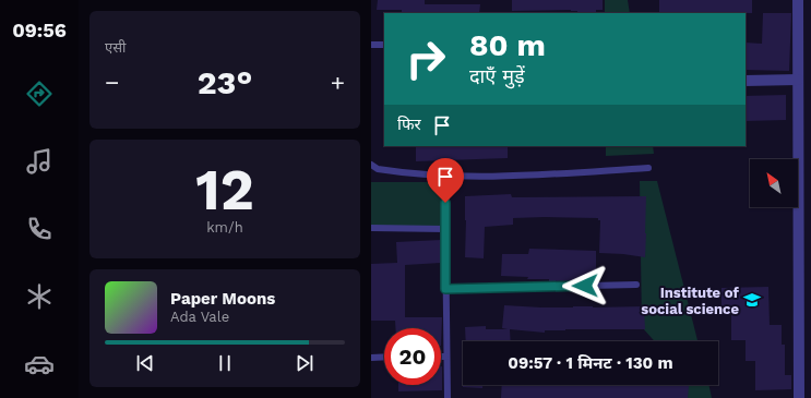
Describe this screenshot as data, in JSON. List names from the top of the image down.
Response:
{
  "places": {
    "school or university": ["Institute of social science"]
  },
  "north": "top left",
  "page": {
    "tabs": "09:56",
    "tile": [
      "एसी",
      ["12", "km/h"]
    ],
    "turn": ["80 m", "दाएँ मुड़ें"],
    "heat": ["−", "23°", "+"],
    "then": "फिर",
    "song": ["Paper Moons", "Ada Vale"],
    "limit": "20",
    "trip": "09:57 · 1 मिनट · 130 m"
  }
}
